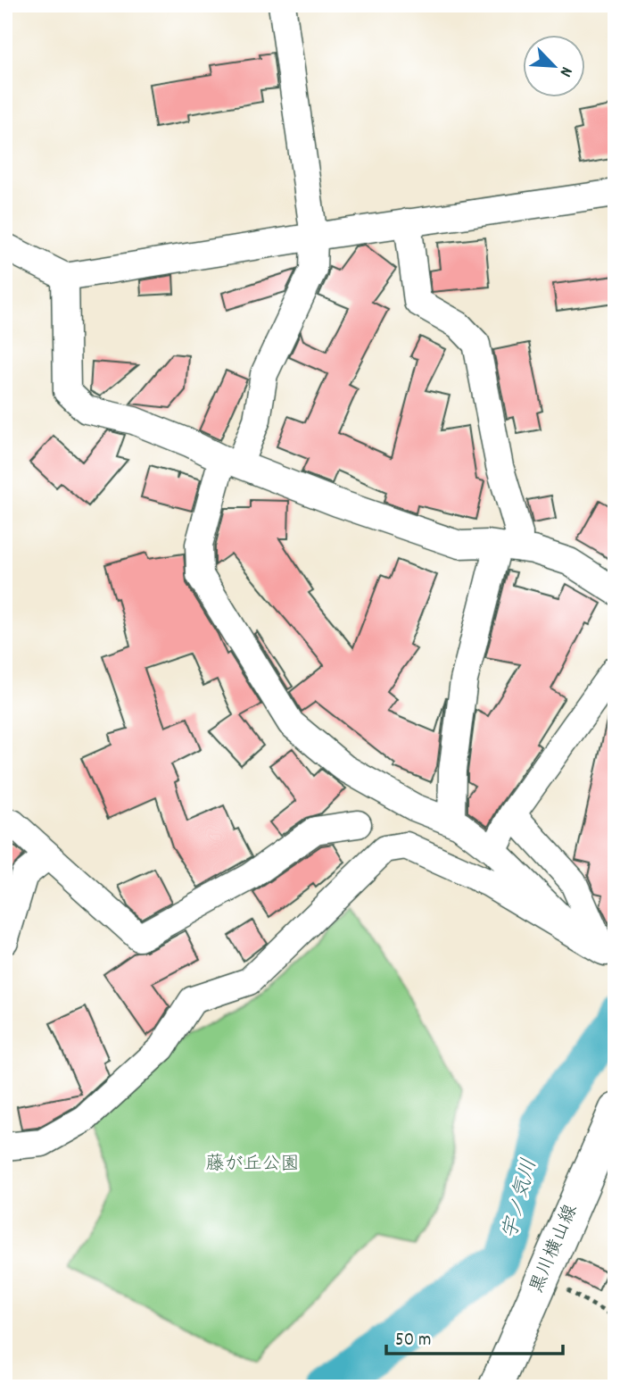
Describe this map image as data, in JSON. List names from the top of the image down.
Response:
{
  "streets": {
    "main road": ["黒川横山線"]
  },
  "water": ["宇ノ気川"],
  "parks": ["藤が丘公園"],
  "scale_bar": "50 m",
  "north": "bottom right"
}
